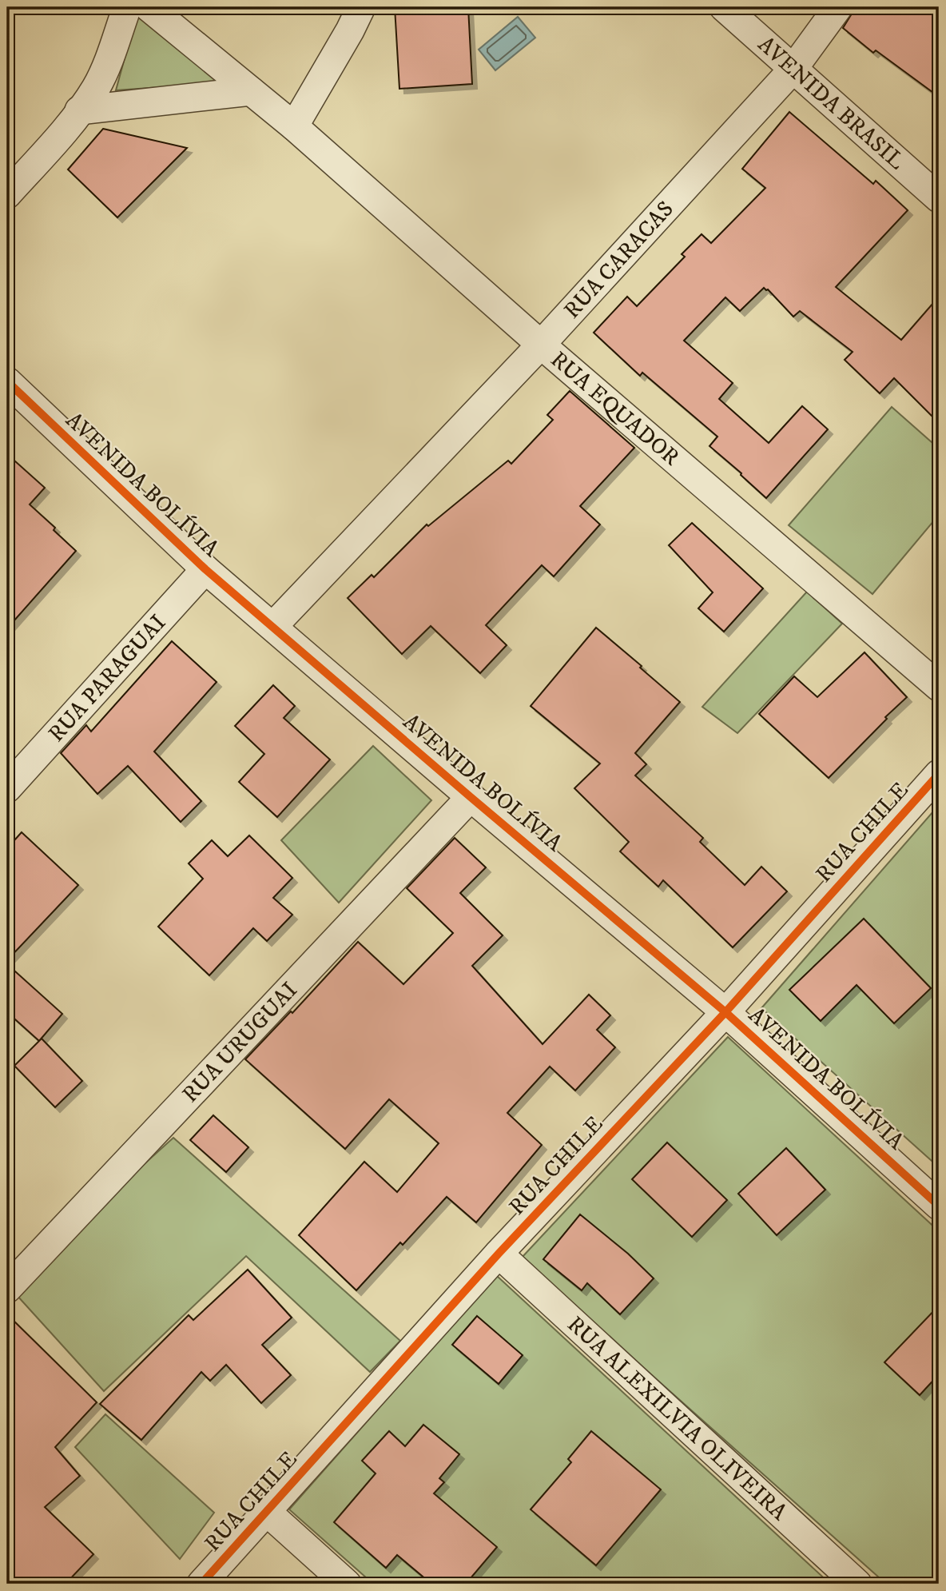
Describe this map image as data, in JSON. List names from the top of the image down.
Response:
{
  "streets": {
    "street": [
      "AVENIDA BRASIL",
      "RUA CARACAS",
      "RUA EQUADOR",
      "AVENIDA BOLÍVIA",
      "RUA PARAGUAI",
      "RUA CHILE",
      "RUA URUGUAI",
      "RUA ALEXILVIA OLIVEIRA"
    ]
  },
  "crossings": [
    ["AVENIDA BRASIL", "RUA CARACAS"],
    ["RUA CARACAS", "RUA EQUADOR"],
    ["RUA CARACAS", "AVENIDA BOLÍVIA"],
    ["AVENIDA BOLÍVIA", "RUA PARAGUAI"],
    ["AVENIDA BOLÍVIA", "RUA CHILE"],
    ["AVENIDA BOLÍVIA", "RUA URUGUAI"],
    ["RUA CHILE", "RUA ALEXILVIA OLIVEIRA"]
  ]
}
